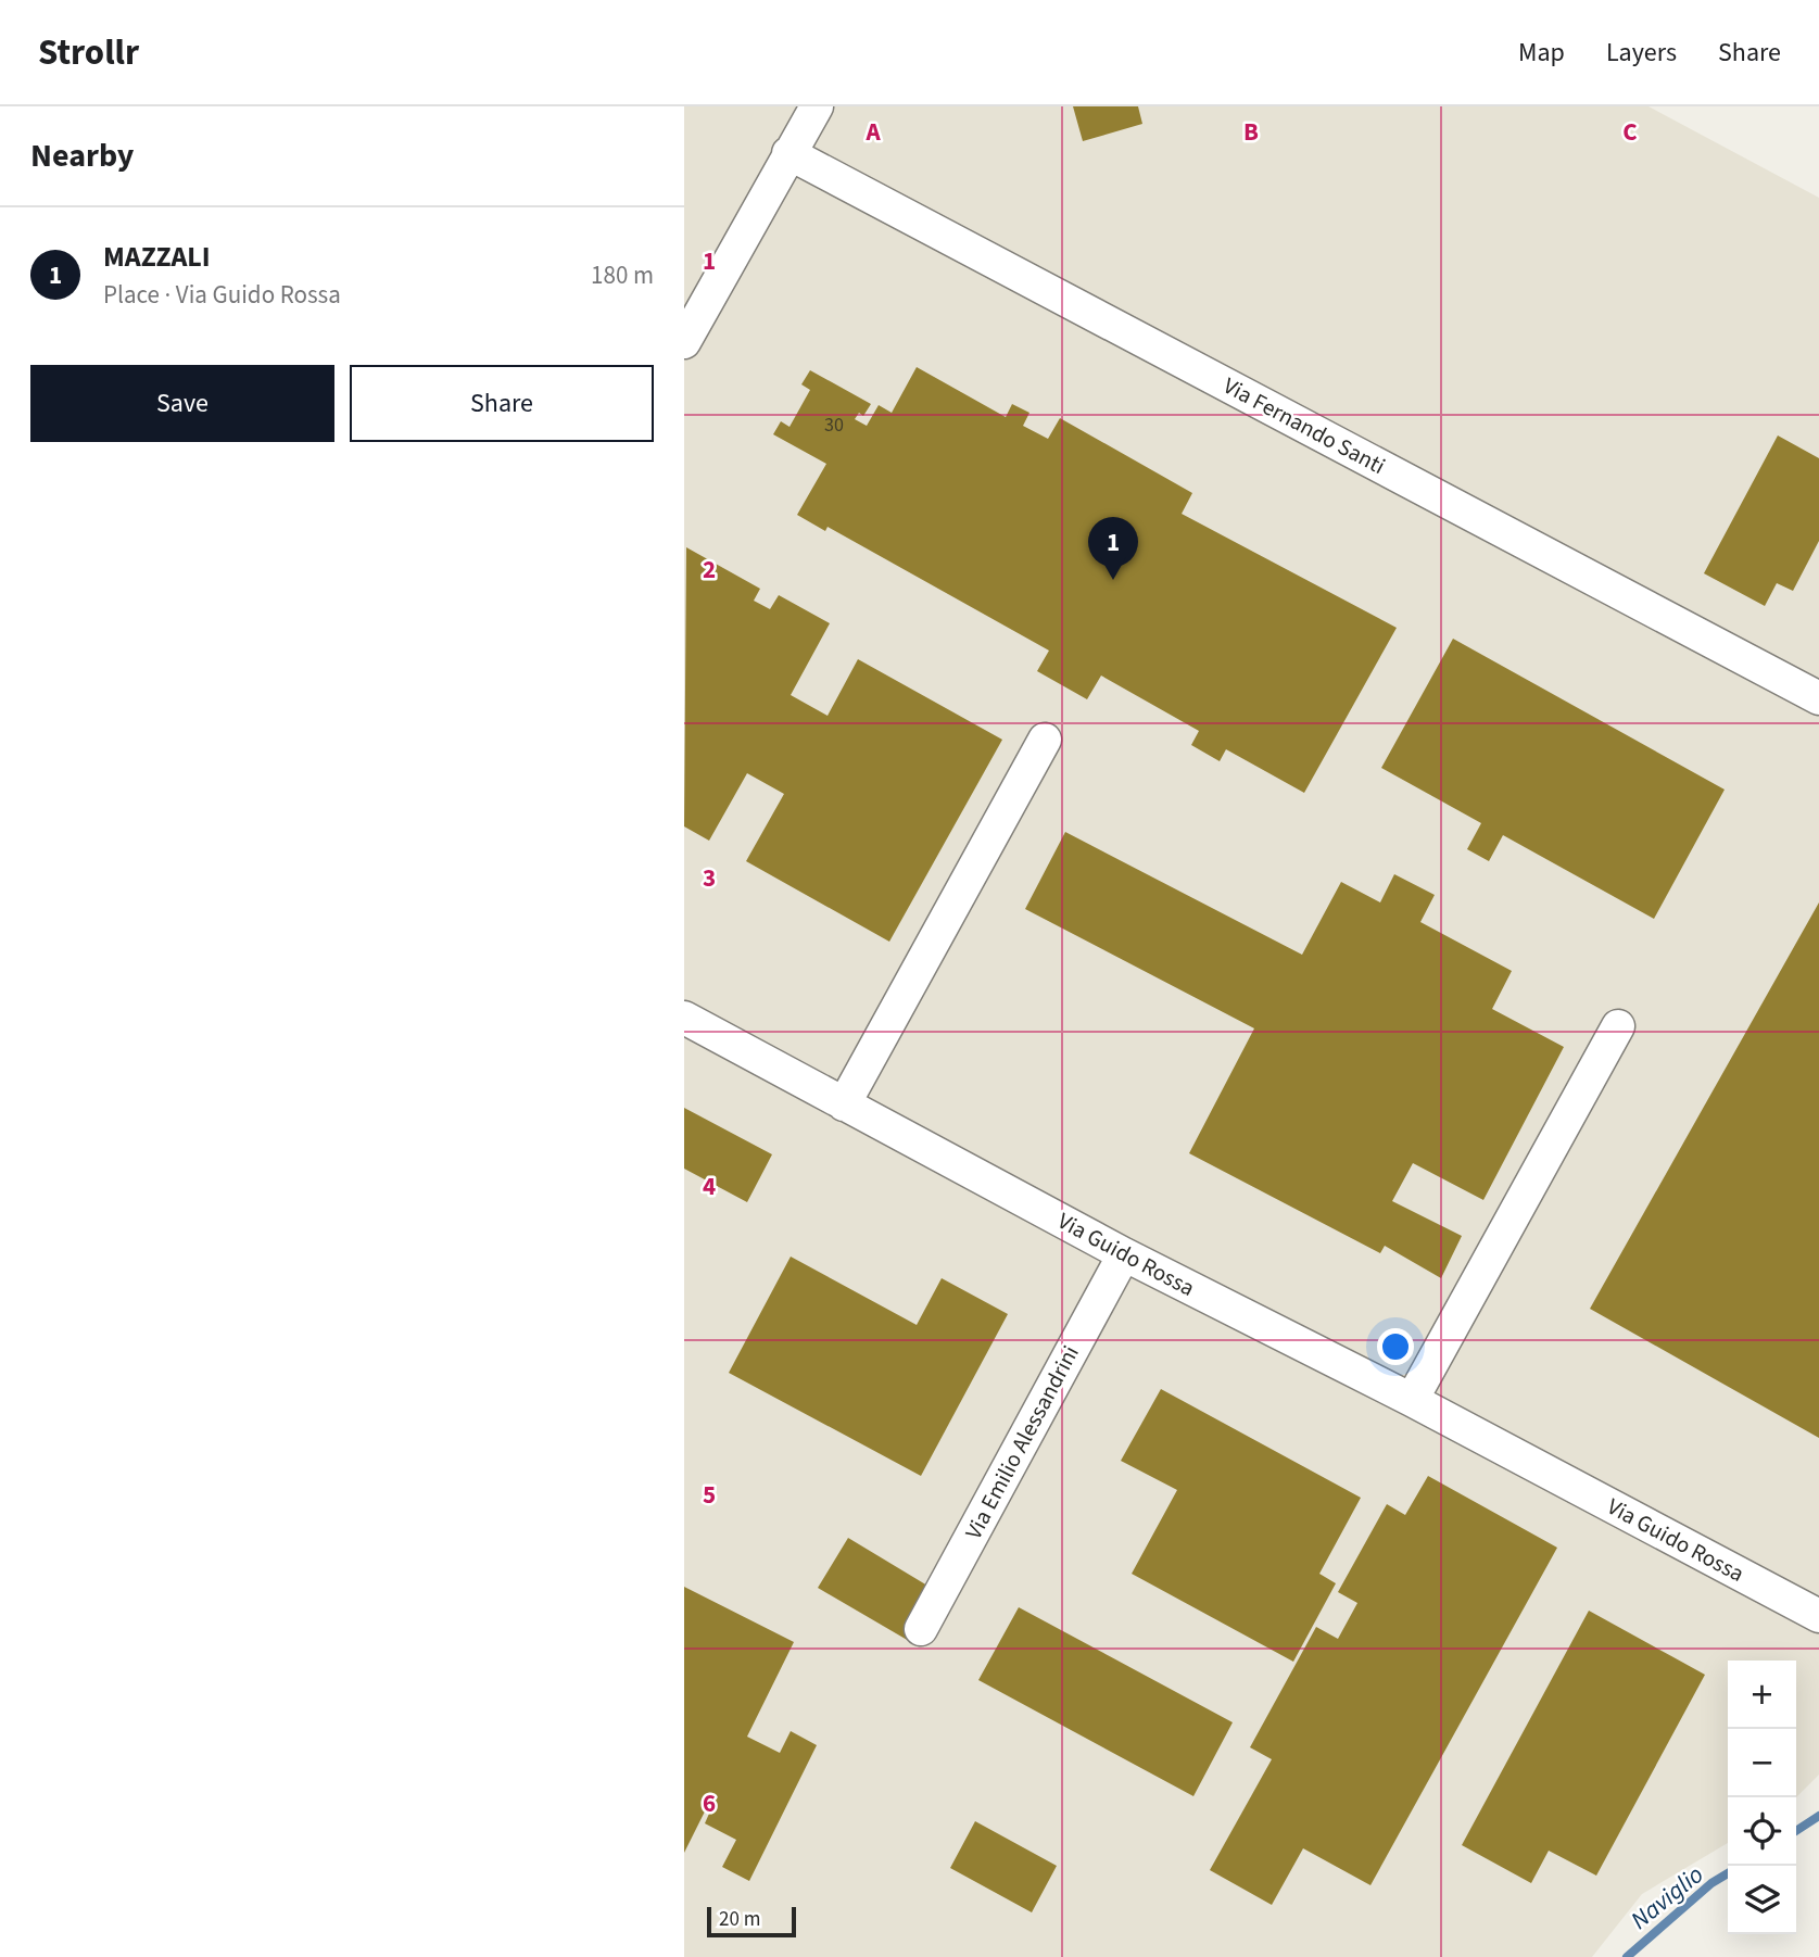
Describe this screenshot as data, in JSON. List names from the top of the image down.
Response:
{
  "streets": {
    "street": ["Via Fernando Santi", "Via Guido Rossa", "Via Emilio Alessandrini"]
  },
  "crossings": [
    ["Via Guido Rossa", "Via Emilio Alessandrini"]
  ],
  "water": ["Naviglio"],
  "house_numbers": ["30"],
  "scale_bar": "20 m",
  "page": {
    "header": "Strollr",
    "nav": ["Map", "Layers", "Share"],
    "heading": "Nearby",
    "list": [
      {
        "mark": "1",
        "name": "MAZZALI",
        "note": "Place · Via Guido Rossa",
        "value": "180 m"
      }
    ],
    "buttons": ["Save", "Share"],
    "pins": "1",
    "map_buttons": ["+", "−"],
    "scale": "20 m"
  },
  "grid": {
    "columns": ["A", "B", "C"],
    "rows": [
      "1",
      "2",
      "3",
      "4",
      "5",
      "6"
    ]
  }
}
